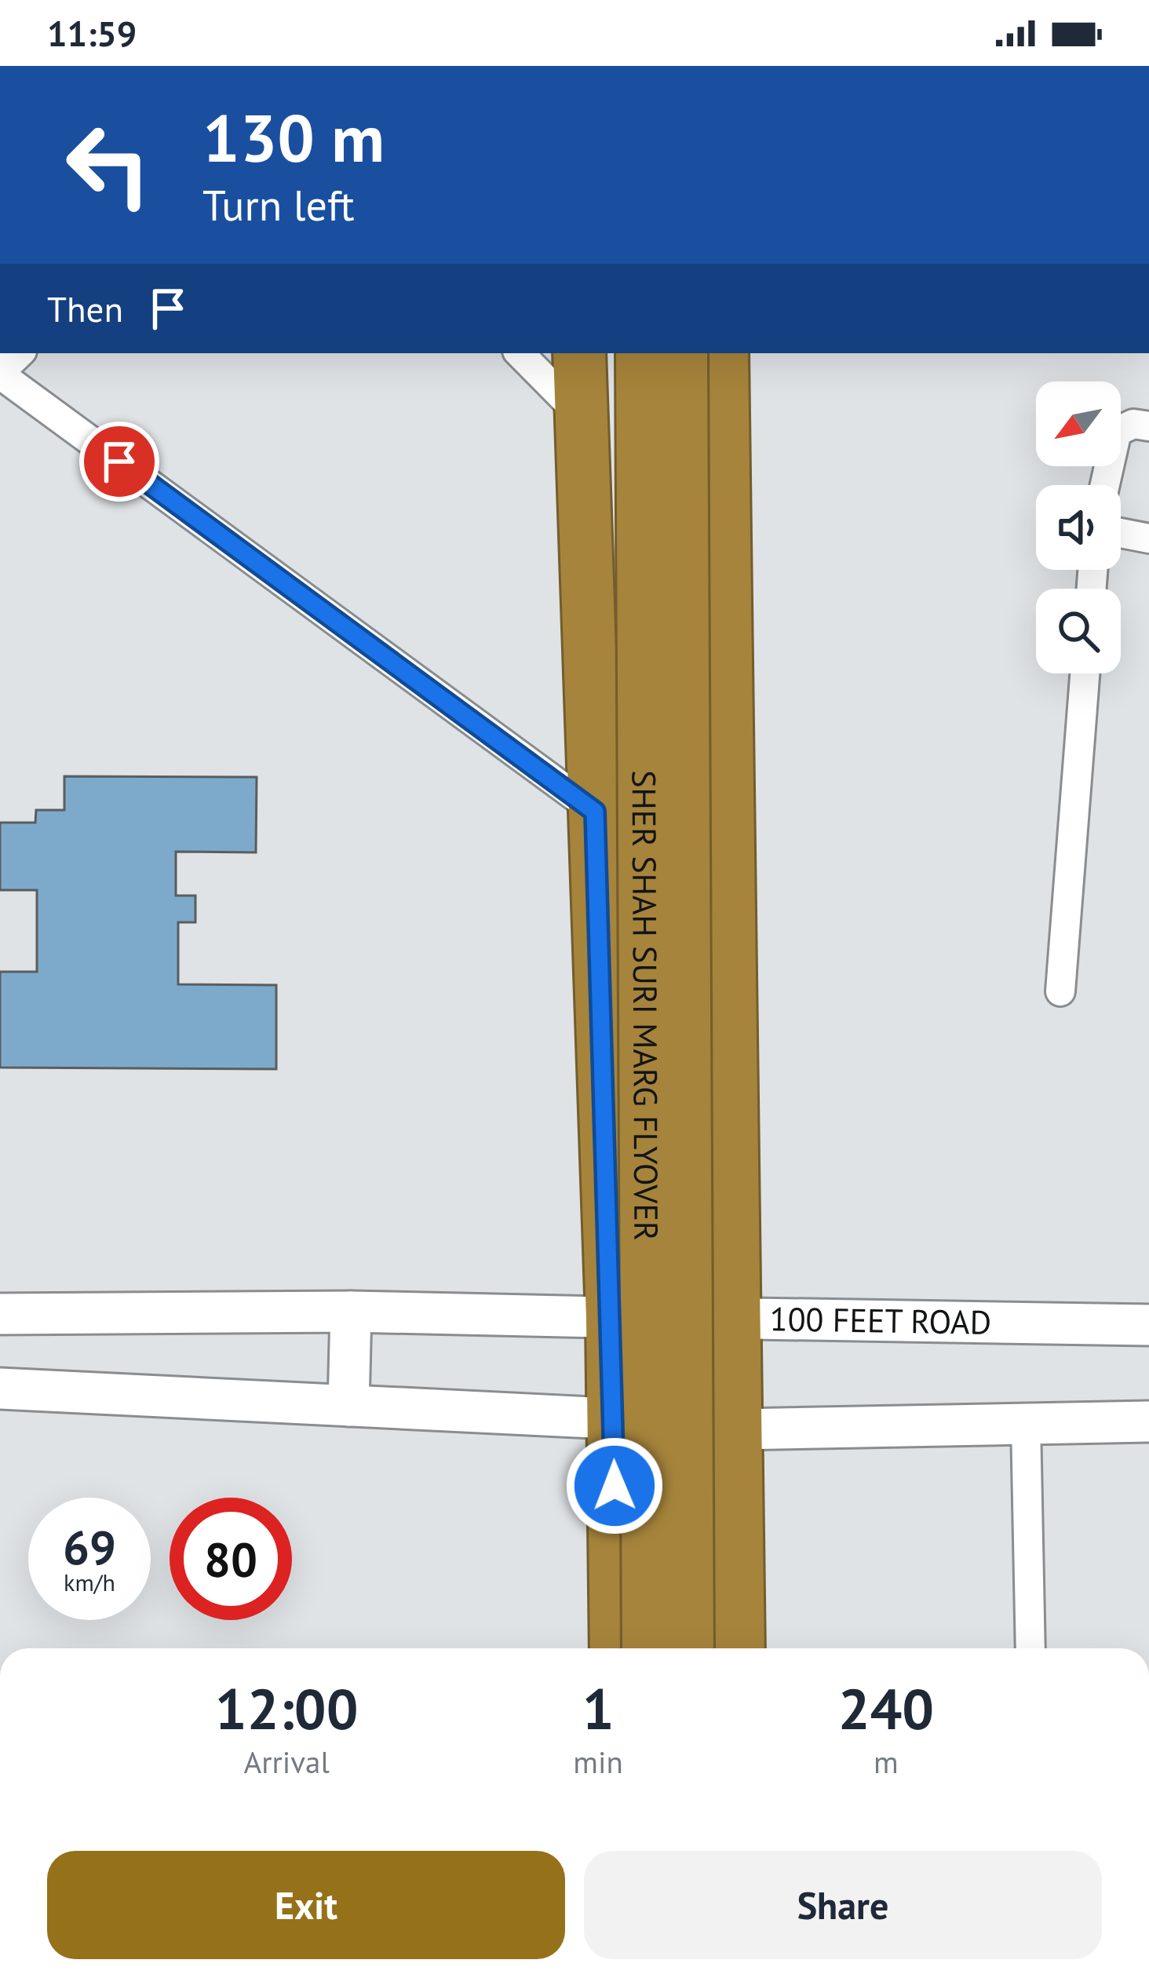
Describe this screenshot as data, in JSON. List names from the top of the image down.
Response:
{
  "streets": {
    "highway": ["SHER SHAH SURI MARG FLYOVER"],
    "street": ["100 FEET ROAD"]
  },
  "north": "bottom left",
  "page": {
    "status": "11:59",
    "turn": ["130 m", "Turn left"],
    "then": "Then",
    "speed": "69 km/h",
    "limit": "80",
    "eta": [
      "12:00",
      "Arrival",
      "1",
      "min",
      "240",
      "m"
    ],
    "buttons": ["Exit", "Share"]
  }
}
